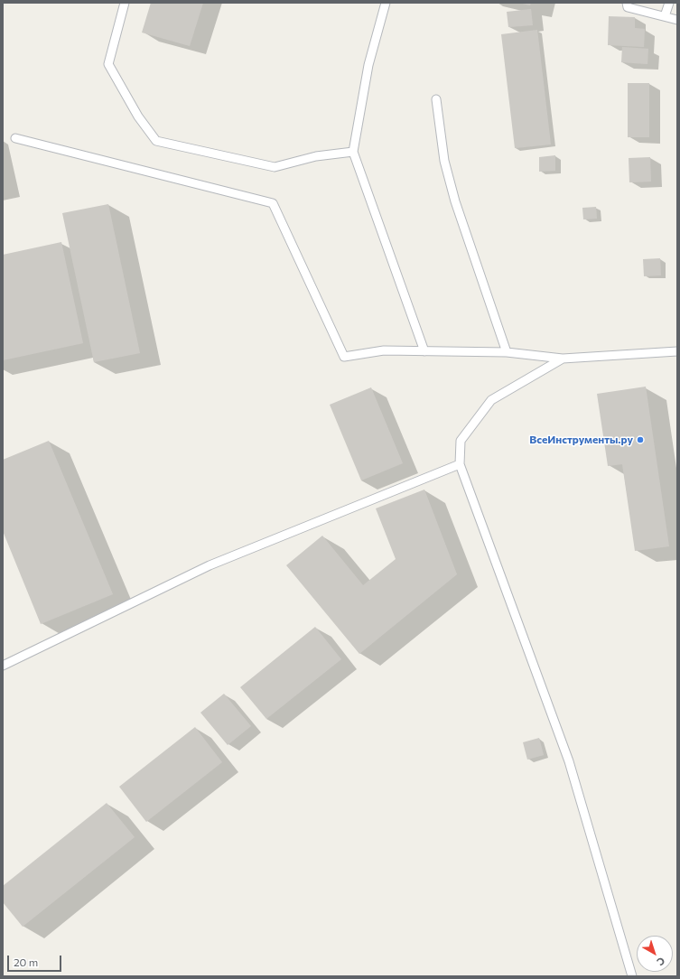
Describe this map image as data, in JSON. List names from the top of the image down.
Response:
{
  "places": ["ВсеИнструменты.ру"],
  "scale_bar": "20 m",
  "north": "bottom right"
}
